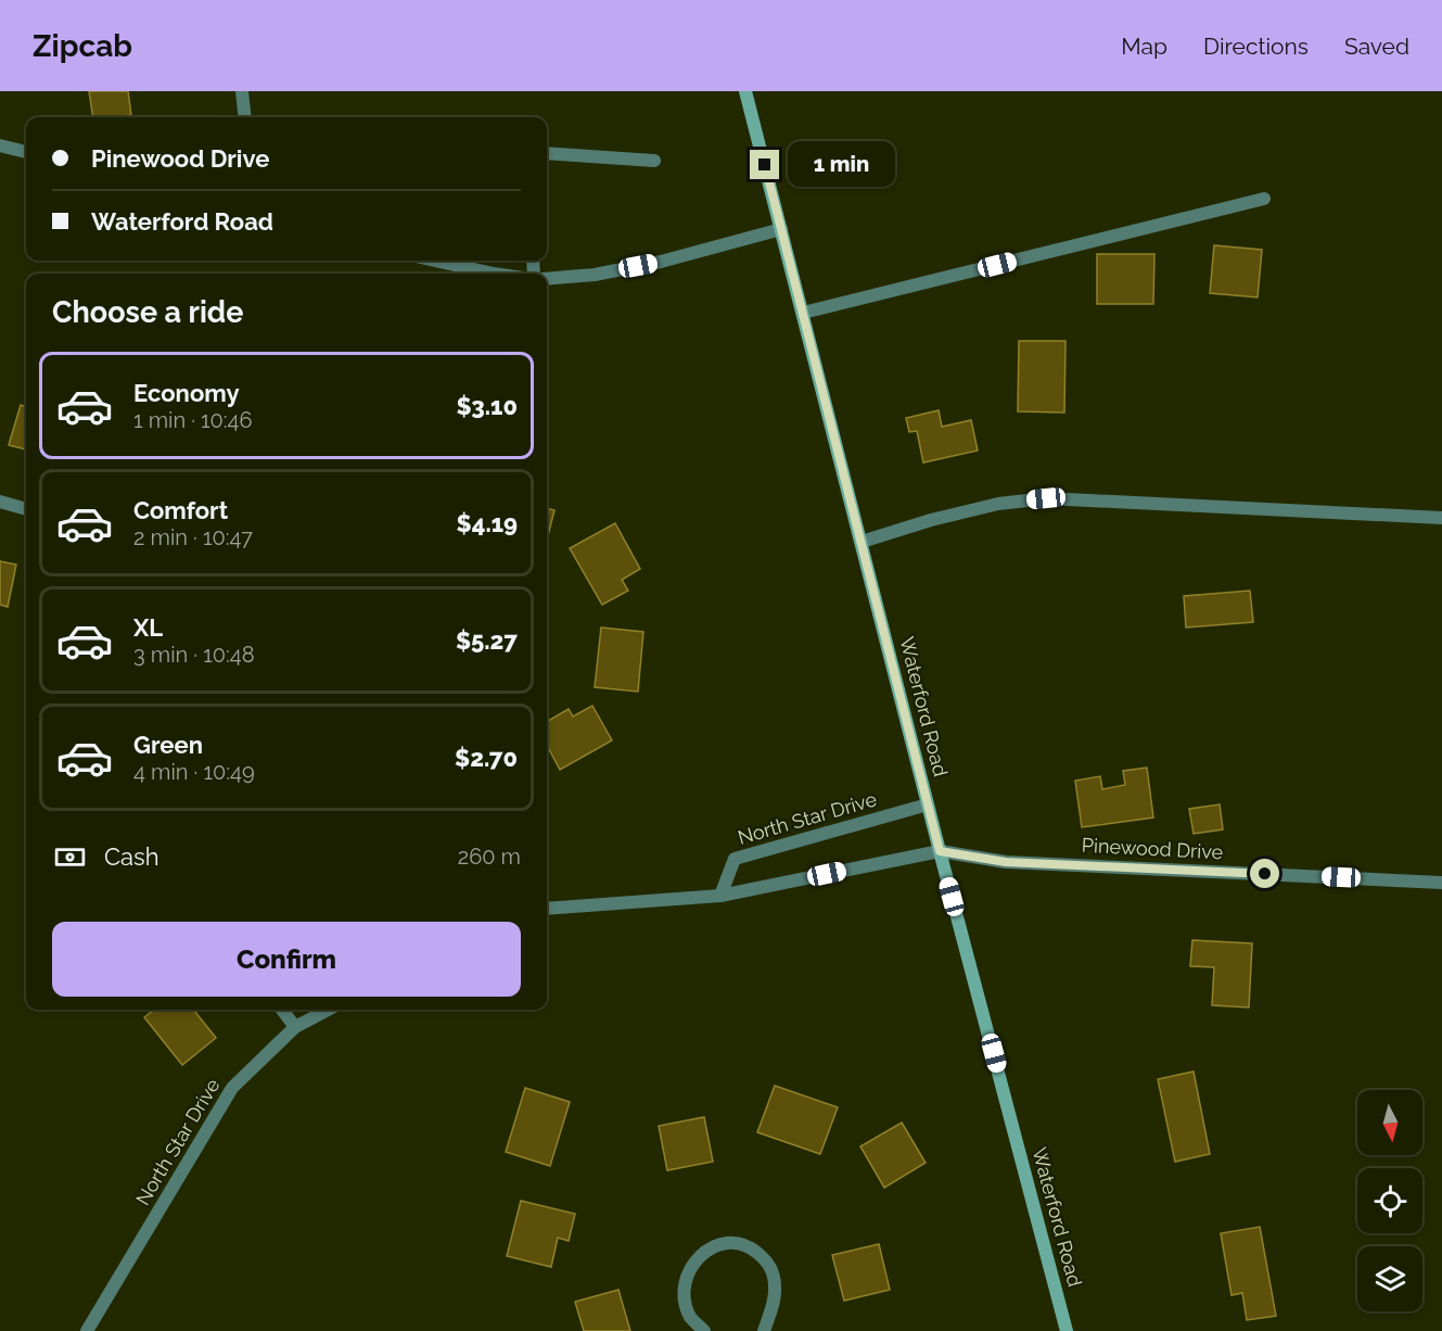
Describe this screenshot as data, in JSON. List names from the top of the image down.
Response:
{
  "streets": {
    "main road": ["Waterford Road"],
    "street": ["North Star Drive", "Pinewood Drive"]
  },
  "crossings": [
    ["Waterford Road", "North Star Drive"],
    ["Waterford Road", "Pinewood Drive"]
  ],
  "north": "bottom",
  "page": {
    "header": "Zipcab",
    "nav": ["Map", "Directions", "Saved"],
    "banner": ["Pinewood Drive", "Waterford Road"],
    "bubble": "1 min",
    "heading": "Choose a ride",
    "list": [
      {
        "name": "Economy",
        "note": "1 min · 10:46",
        "value": "$3.10"
      },
      {
        "name": "Comfort",
        "note": "2 min · 10:47",
        "value": "$4.19"
      },
      {
        "name": "XL",
        "note": "3 min · 10:48",
        "value": "$5.27"
      },
      {
        "name": "Green",
        "note": "4 min · 10:49",
        "value": "$2.70"
      }
    ],
    "pay": ["Cash", "260 m"],
    "buttons": "Confirm"
  }
}
